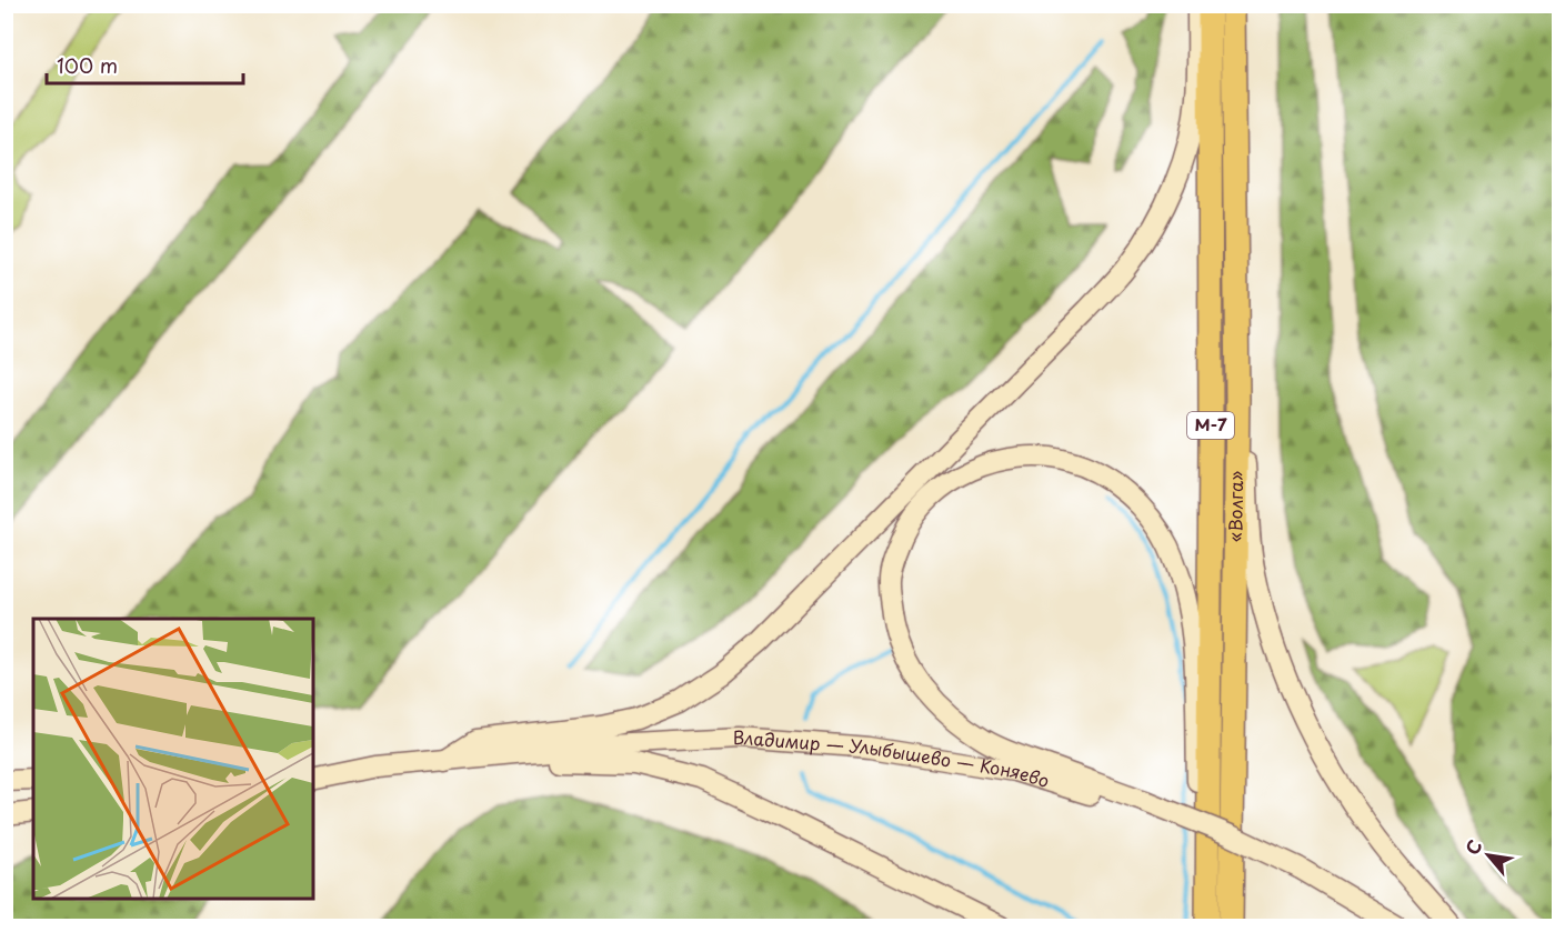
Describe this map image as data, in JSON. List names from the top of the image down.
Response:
{
  "streets": {
    "highway": ["М-7", "«Волга»"],
    "main road": ["Владимир — Улыбышево — Коняево"]
  },
  "scale_bar": "100 m",
  "north": "top left"
}
